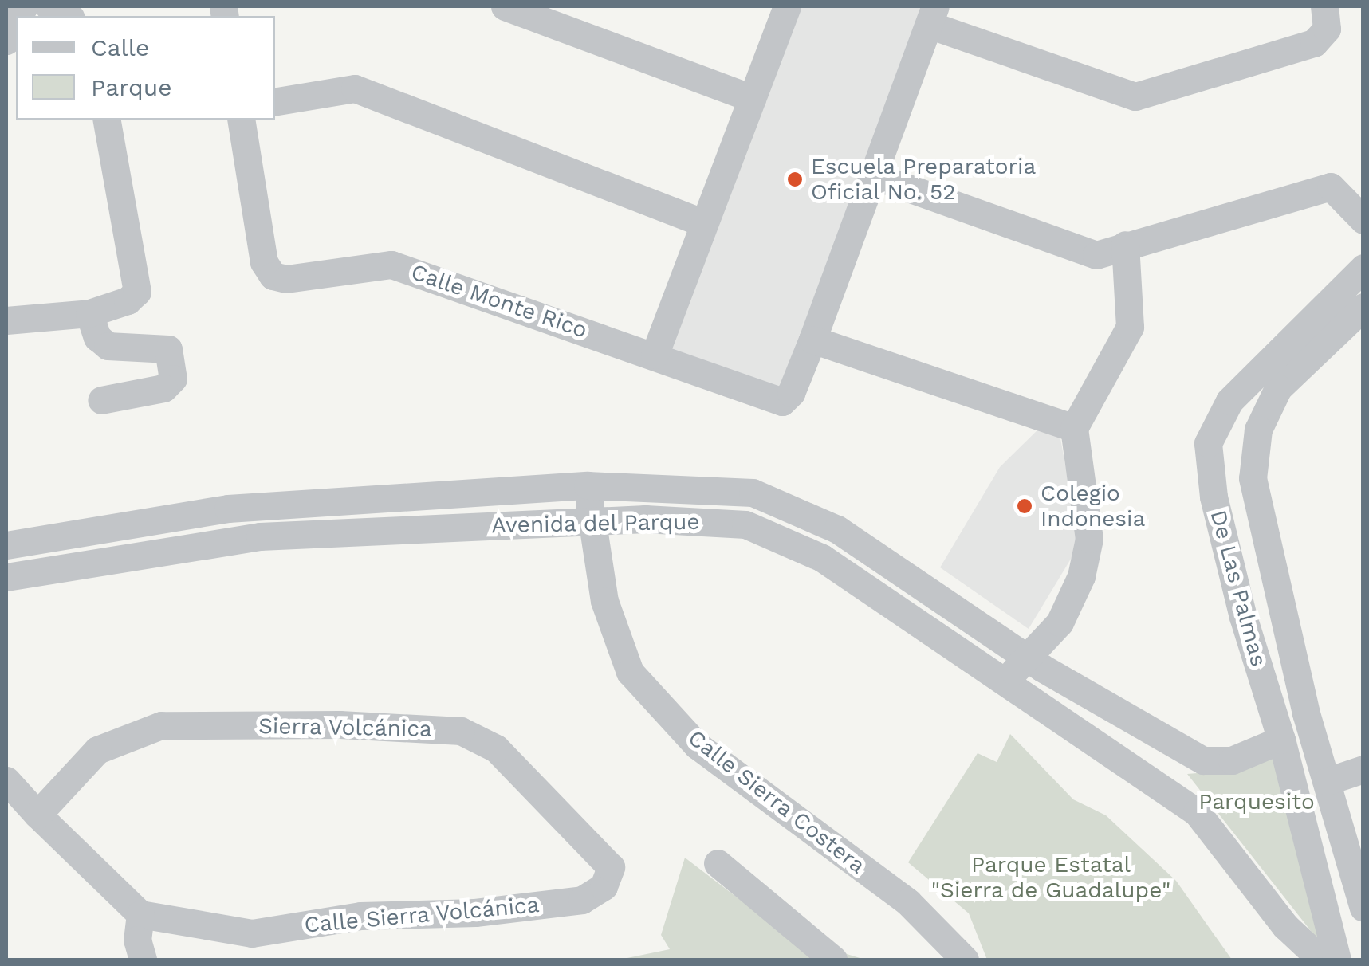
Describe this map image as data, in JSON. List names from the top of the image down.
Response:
{
  "streets": {
    "street": [
      "Calle Monte Rico",
      "Avenida del Parque",
      "De Las Palmas",
      "Sierra Volcánica",
      "Calle Sierra Costera",
      "Calle Sierra Volcánica"
    ]
  },
  "crossings": [
    ["Avenida del Parque", "De Las Palmas"],
    ["Avenida del Parque", "Calle Sierra Costera"],
    ["Sierra Volcánica", "Calle Sierra Volcánica"]
  ],
  "parks": ["Parquesito", "Parque Estatal \"Sierra de Guadalupe\""],
  "places": ["Escuela Preparatoria Oficial No. 52", "Colegio Indonesia"],
  "legend": ["Calle", "Parque"]
}
